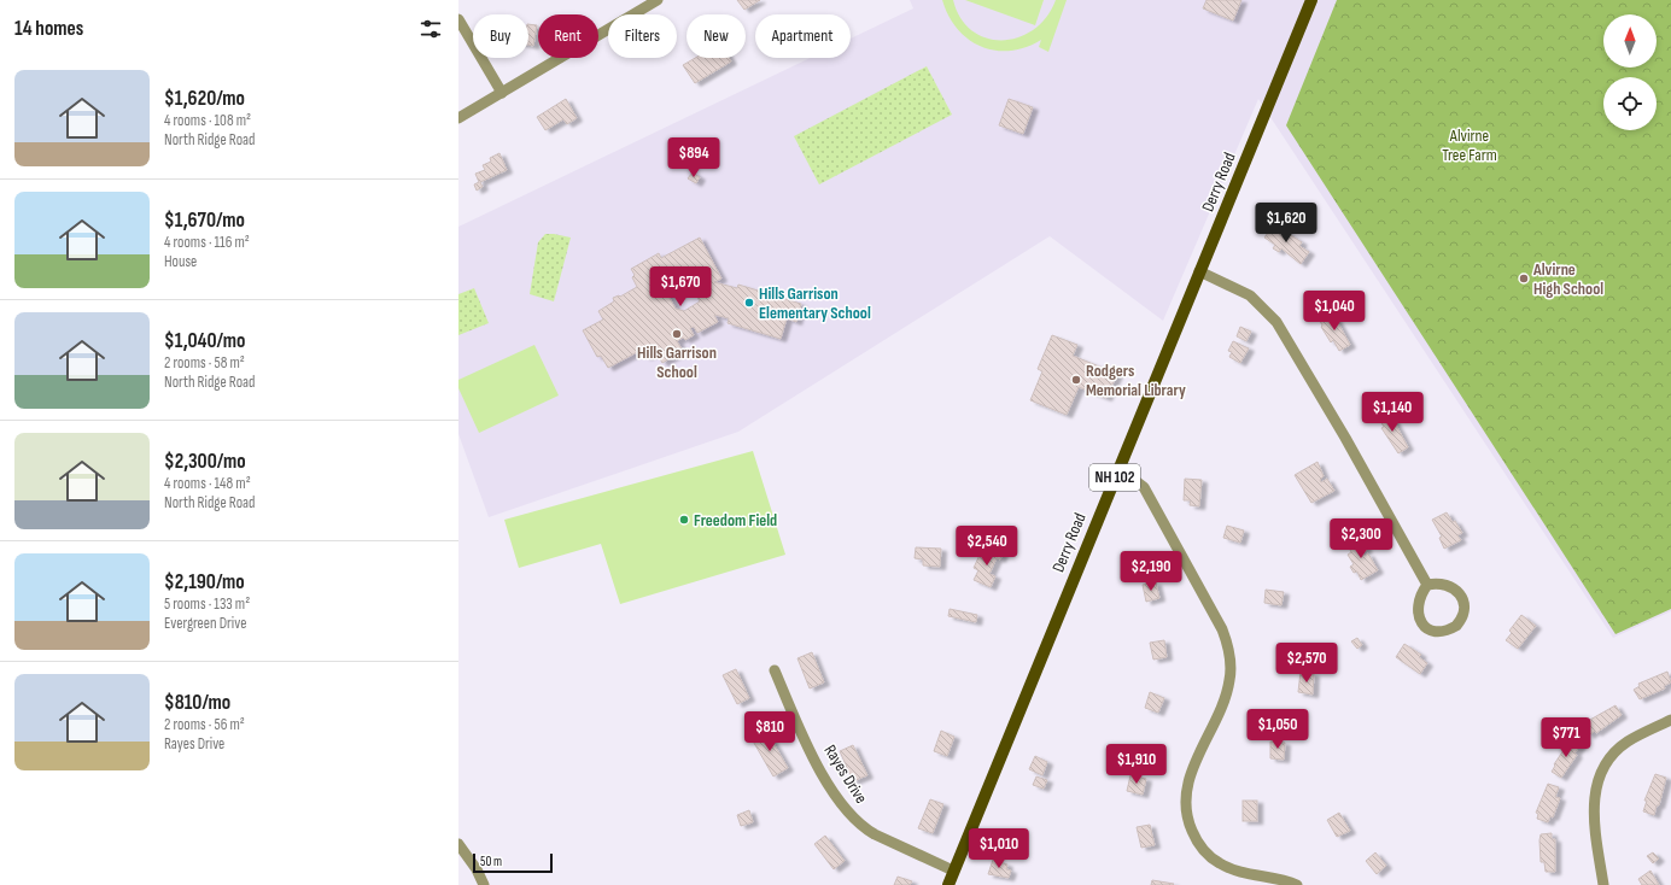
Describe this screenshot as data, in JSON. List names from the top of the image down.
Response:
{
  "streets": {
    "main road": ["Derry Road", "NH 102"],
    "street": ["Rayes Drive"]
  },
  "crossings": [
    ["Derry Road", "Rayes Drive"]
  ],
  "parks": ["Alvirne Tree Farm"],
  "places": [
    "Alvirne High School",
    "Hills Garrison Elementary School",
    "Hills Garrison School",
    "Rodgers Memorial Library",
    "Freedom Field"
  ],
  "scale_bar": "50 m",
  "north": "top",
  "page": {
    "heading": "14 homes",
    "chip": [
      "Buy",
      "Rent",
      "Filters",
      "New",
      "Apartment"
    ],
    "list": [
      {
        "name": "$1,620/mo",
        "note": "4 rooms · 108 m² · North Ridge Road"
      },
      {
        "name": "$1,670/mo",
        "note": "4 rooms · 116 m² · House"
      },
      {
        "name": "$1,040/mo",
        "note": "2 rooms · 58 m² · North Ridge Road"
      },
      {
        "name": "$2,300/mo",
        "note": "4 rooms · 148 m² · North Ridge Road"
      },
      {
        "name": "$2,190/mo",
        "note": "5 rooms · 133 m² · Evergreen Drive"
      },
      {
        "name": "$810/mo",
        "note": "2 rooms · 56 m² · Rayes Drive"
      }
    ],
    "price": [
      "$894",
      "$1,620",
      "$1,670",
      "$1,040",
      "$1,140",
      "$2,300",
      "$2,540",
      "$2,190",
      "$2,570",
      "$1,050",
      "$810",
      "$771",
      "$1,910",
      "$1,010"
    ],
    "scale": "50 m"
  }
}
